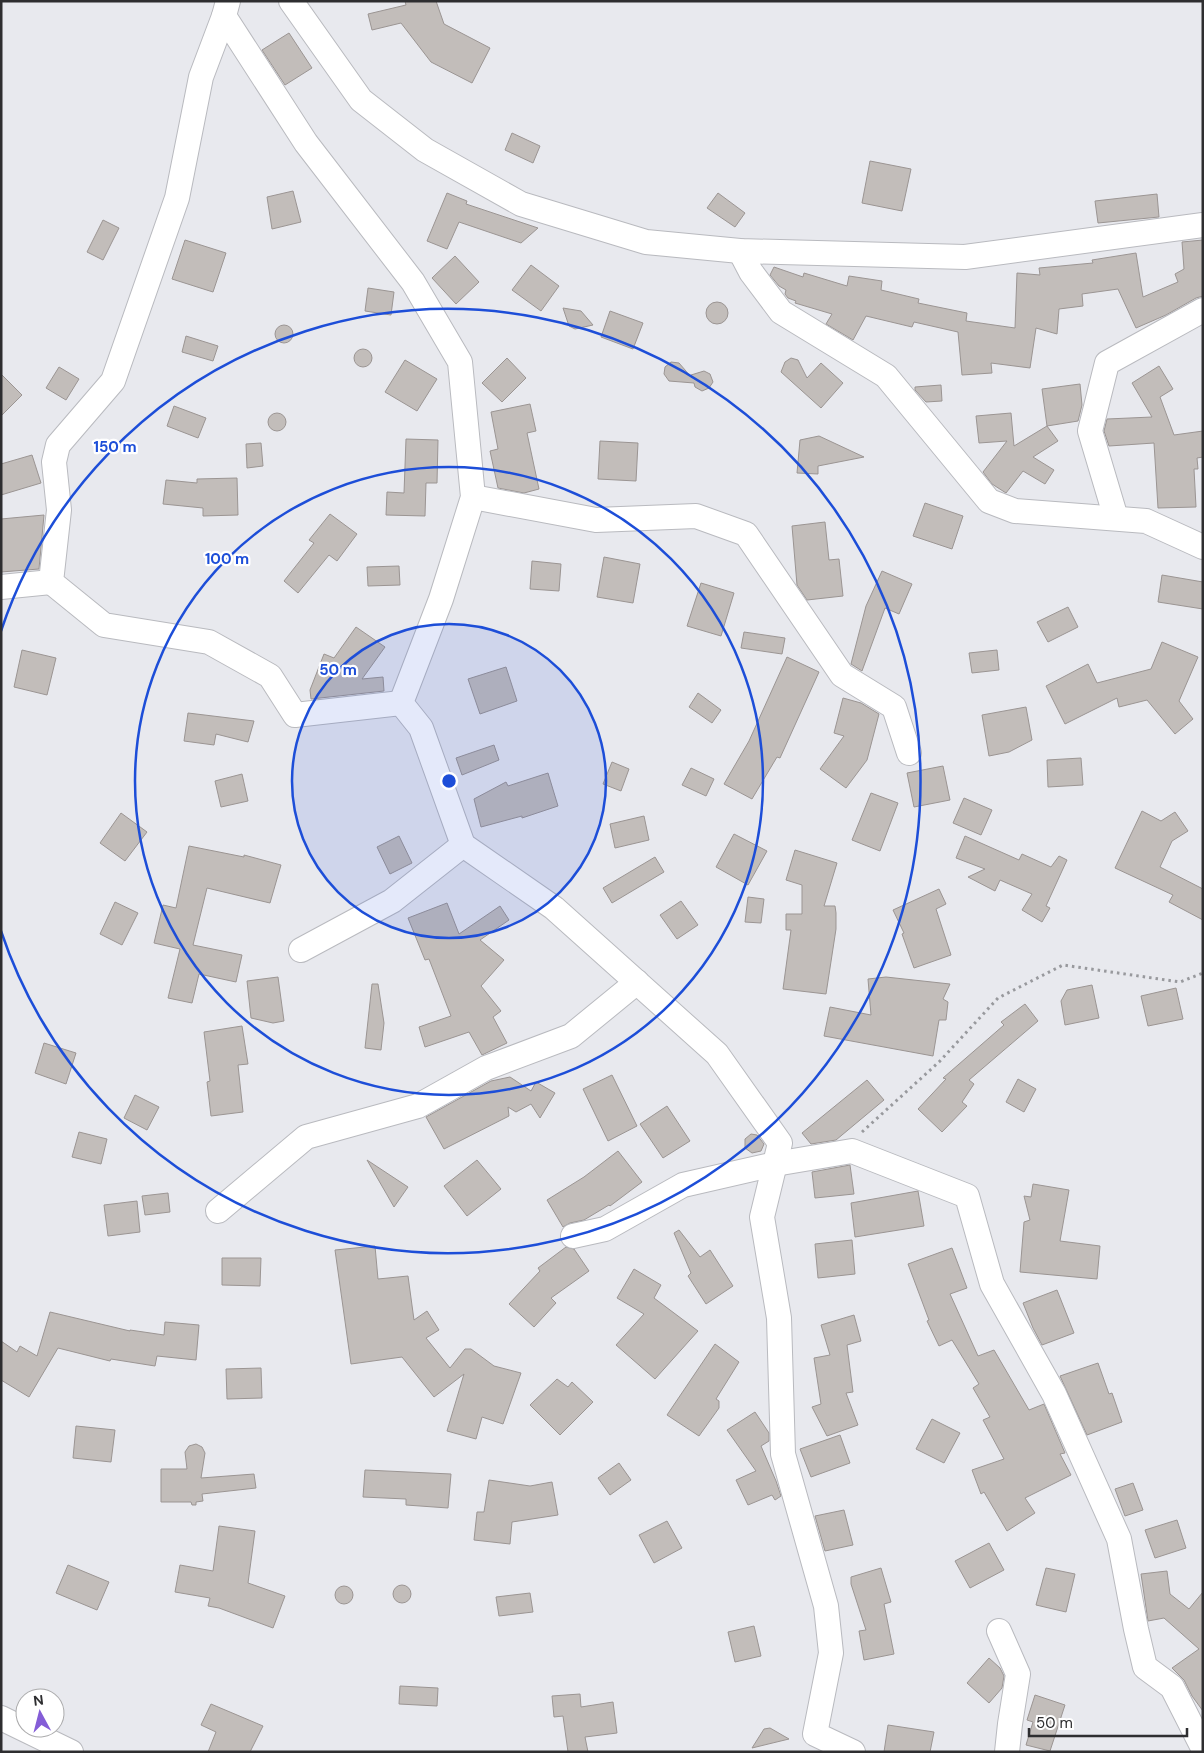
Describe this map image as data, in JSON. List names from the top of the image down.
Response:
{
  "scale_bar": "50 m",
  "north": "top",
  "rings": ["150 m", "100 m", "50 m"]
}
